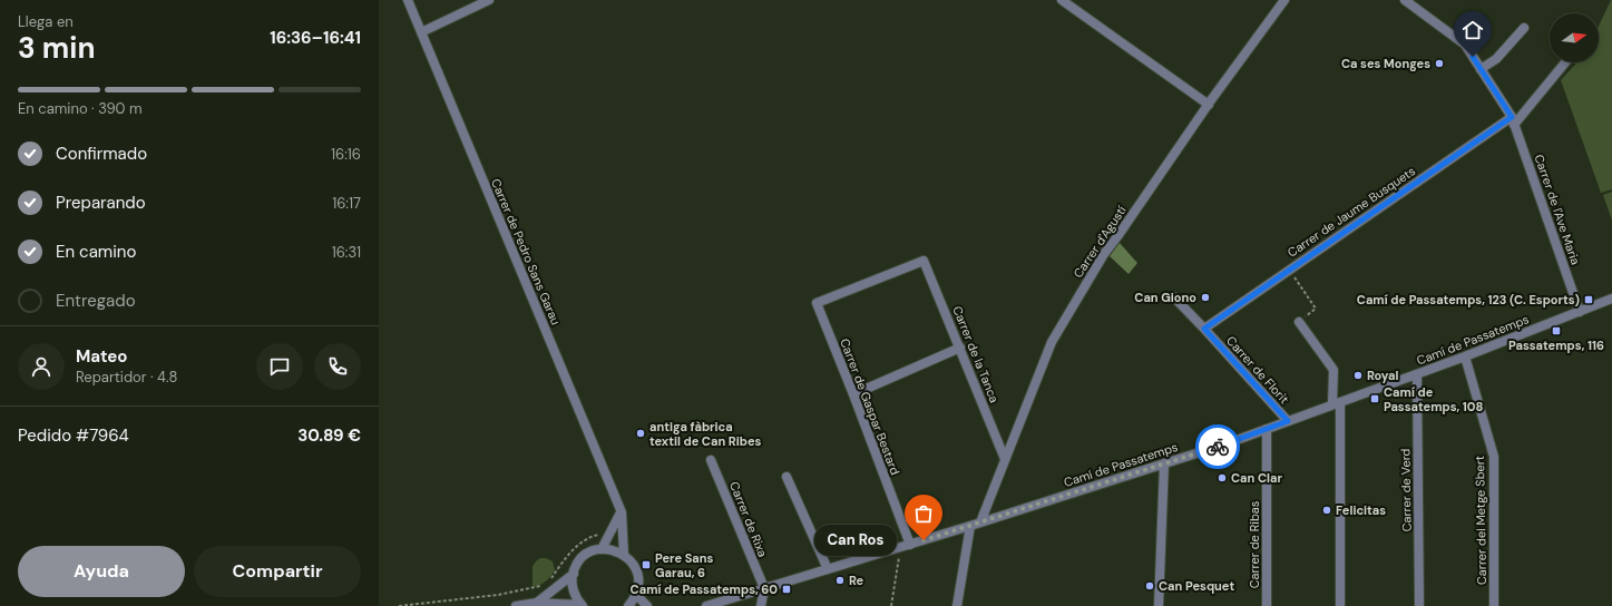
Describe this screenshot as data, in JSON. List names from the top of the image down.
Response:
{
  "streets": {
    "street": [
      "Carrer de l'Ave Maria",
      "Carrer de Jaume Busquets",
      "Carrer d'Agustí",
      "Carrer de Pedro Sans Garau",
      "Camí de Passatemps",
      "Carrer de la Tanca",
      "Carrer de Florit",
      "Carrer de Gaspar Bestard",
      "Carrer de Verd",
      "Carrer de Rixa",
      "Carrer del Metge Sbert",
      "Carrer de Ribas"
    ]
  },
  "crossings": [
    ["Carrer de l'Ave Maria", "Carrer de Jaume Busquets"],
    ["Carrer de l'Ave Maria", "Camí de Passatemps"],
    ["Carrer de Jaume Busquets", "Carrer de Florit"],
    ["Carrer d'Agustí", "Camí de Passatemps"],
    ["Carrer d'Agustí", "Carrer de la Tanca"],
    ["Camí de Passatemps", "Carrer de Florit"],
    ["Camí de Passatemps", "Carrer de Gaspar Bestard"],
    ["Camí de Passatemps", "Carrer de Verd"],
    ["Camí de Passatemps", "Carrer de Rixa"],
    ["Camí de Passatemps", "Carrer del Metge Sbert"],
    ["Camí de Passatemps", "Carrer de Ribas"],
    ["Carrer de la Tanca", "Carrer de Gaspar Bestard"]
  ],
  "places": {
    "other": [
      "Ca ses Monges",
      "Can Giono",
      "Royal",
      "antiga fàbrica textil de Can Ribes",
      "Can Clar",
      "Felicitas",
      "Can Ros",
      "Re",
      "Can Pesquet"
    ],
    "transit": [
      "Camí de Passatemps, 123 (C. Esports)",
      "Passatemps, 116",
      "Camí de Passatemps, 108",
      "Pere Sans Garau, 6",
      "Camí de Passatemps, 60"
    ]
  },
  "north": "right",
  "page": {
    "heading": ["3 min", "Llega en", "16:36–16:41"],
    "panel": [
      "Mateo",
      "Repartidor · 4.8",
      "Pedido #7964",
      "30.89 €"
    ],
    "bar": "En camino · 390 m",
    "list": [
      ["Confirmado", "16:16"],
      ["Preparando", "16:17"],
      ["En camino", "16:31"],
      "Entregado"
    ],
    "bubble": "Can Ros",
    "buttons": ["Ayuda", "Compartir"]
  }
}
